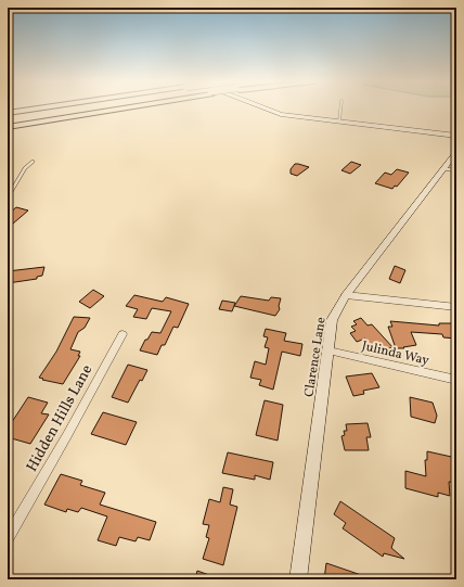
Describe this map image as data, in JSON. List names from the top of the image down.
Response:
{
  "streets": {
    "street": ["Julinda Way", "Clarence Lane", "Hidden Hills Lane"]
  },
  "crossings": [
    ["Julinda Way", "Clarence Lane"]
  ]
}
